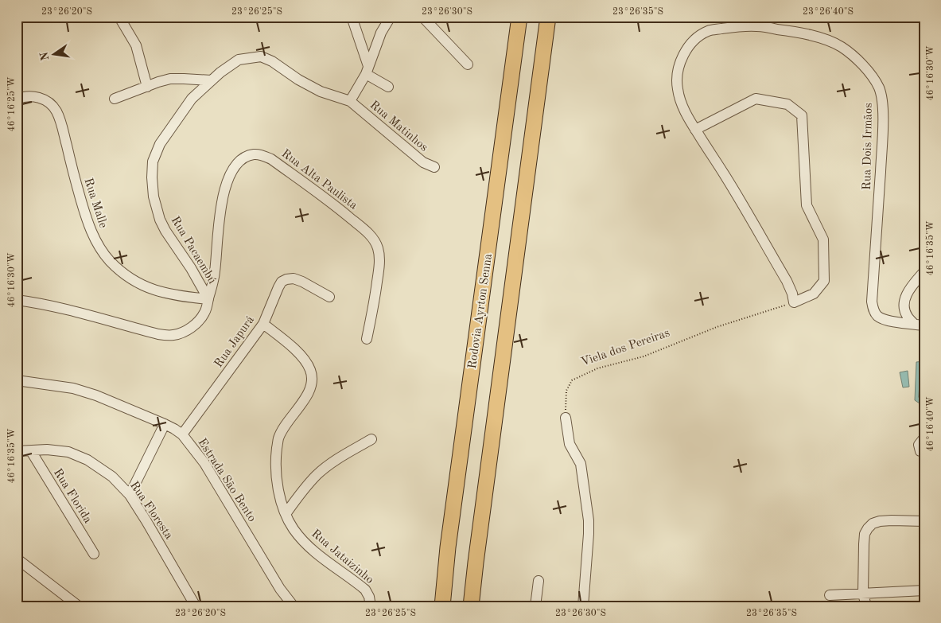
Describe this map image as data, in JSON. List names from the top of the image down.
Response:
{
  "streets": {
    "highway": ["Rodovia Ayrton Senna"],
    "street": [
      "Rua Matinhos",
      "Rua Dois Irmãos",
      "Rua Alta Paulista",
      "Rua Malle",
      "Rua Pacaembú",
      "Rua Japurá",
      "Estrada São Bento",
      "Rua Florida",
      "Rua Floresta",
      "Rua Jataizinho"
    ],
    "path": ["Viela dos Pereiras"]
  },
  "crossings": [
    ["Rua Matinhos", "Rua Pacaembú"],
    ["Rua Dois Irmãos", "Viela dos Pereiras"],
    ["Rua Alta Paulista", "Rua Malle"],
    ["Rua Alta Paulista", "Rua Pacaembú"],
    ["Rua Malle", "Rua Pacaembú"],
    ["Rua Japurá", "Estrada São Bento"],
    ["Rua Japurá", "Rua Jataizinho"],
    ["Rua Florida", "Rua Floresta"]
  ],
  "north": "left",
  "coordinates": [
    "23°26'20\"S",
    "23°26'25\"S",
    "23°26'30\"S",
    "23°26'35\"S",
    "23°26'40\"S",
    "46°16'30\"W",
    "46°16'25\"W",
    "46°16'35\"W",
    "46°16'40\"W"
  ]
}
